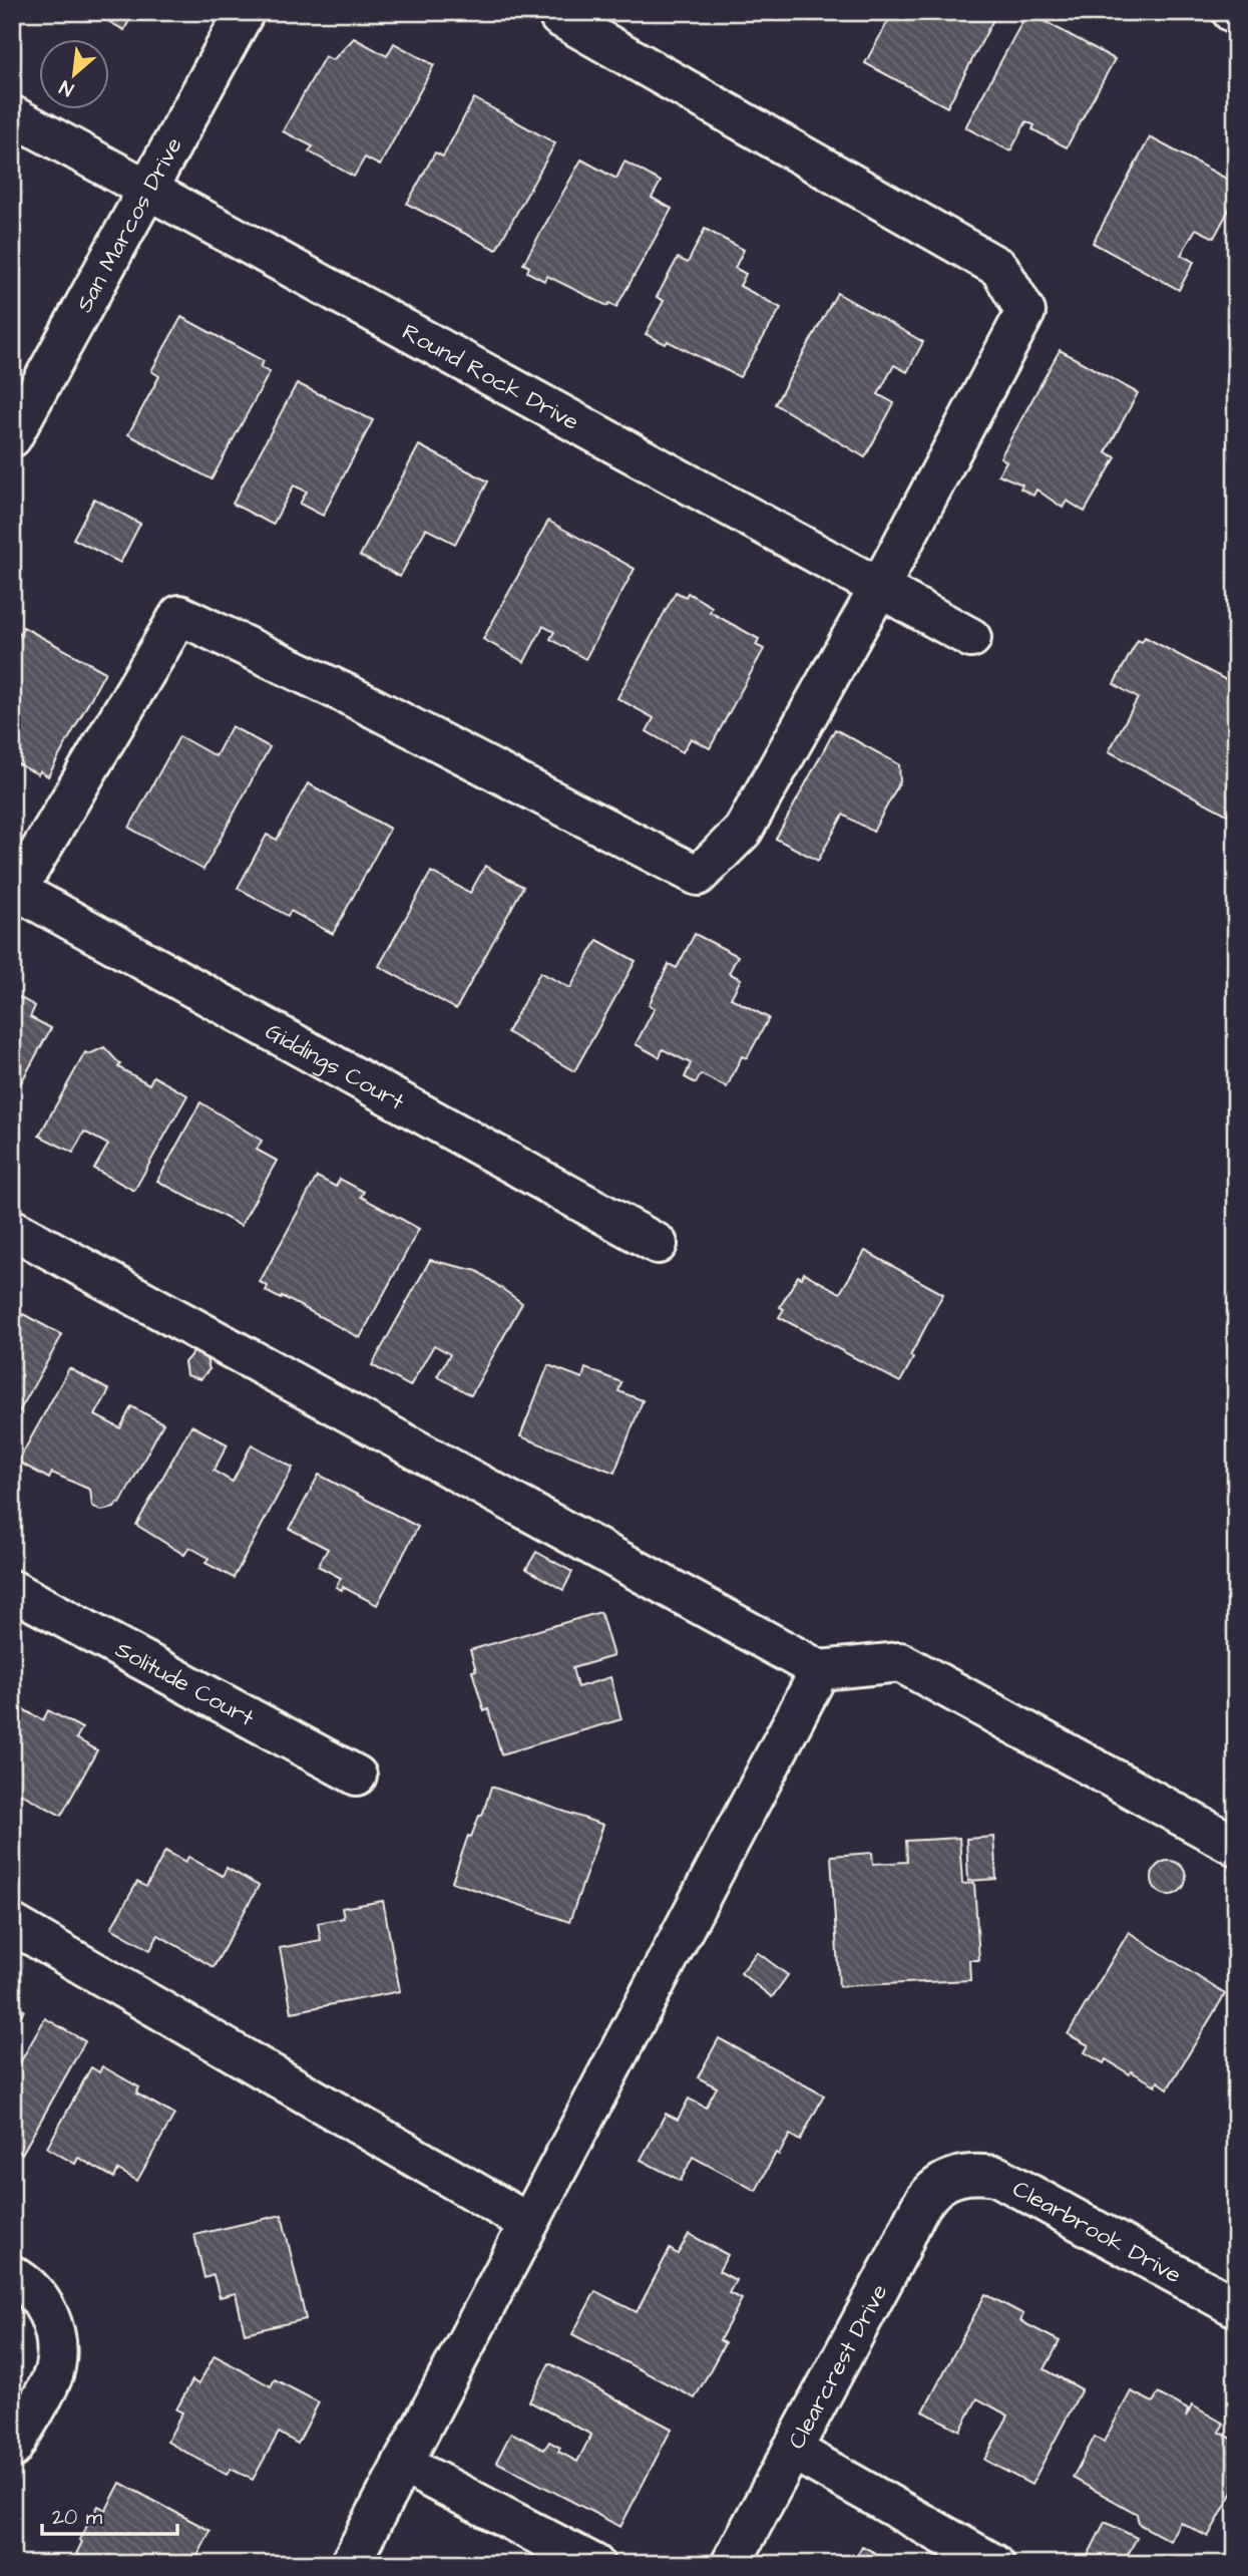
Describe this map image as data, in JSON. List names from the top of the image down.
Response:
{
  "streets": {
    "street": [
      "San Marcos Drive",
      "Round Rock Drive",
      "Giddings Court",
      "Solitude Court",
      "Clearbrook Drive",
      "Clearcrest Drive"
    ]
  },
  "crossings": [
    ["San Marcos Drive", "Round Rock Drive"],
    ["Clearbrook Drive", "Clearcrest Drive"]
  ],
  "scale_bar": "20 m",
  "north": "bottom left"
}
